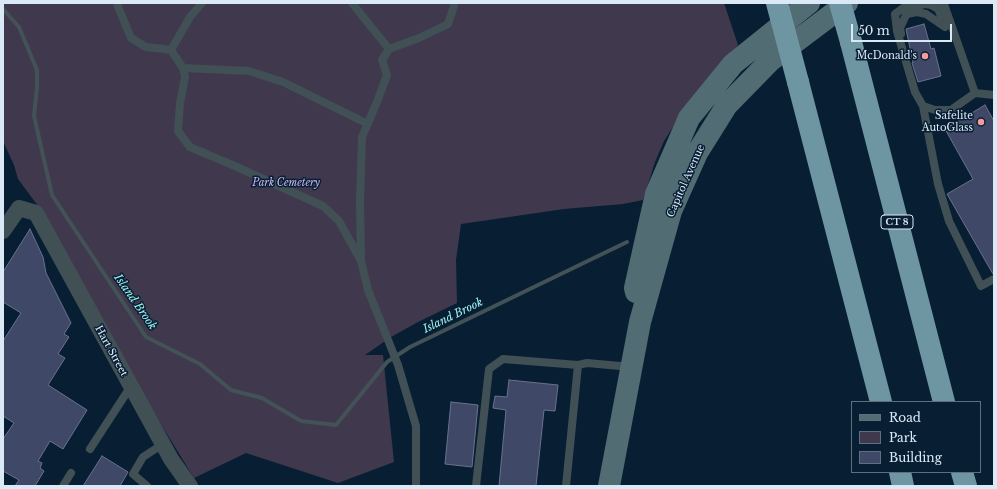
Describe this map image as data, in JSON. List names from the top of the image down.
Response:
{
  "streets": {
    "highway": ["CT 8"],
    "main road": ["Capitol Avenue"],
    "street": ["Hart Street"]
  },
  "water": ["Island Brook"],
  "parks": ["Park Cemetery"],
  "places": ["McDonald's", "Safelite AutoGlass"],
  "legend": ["Road", "Park", "Building"],
  "scale_bar": "50 m"
}
